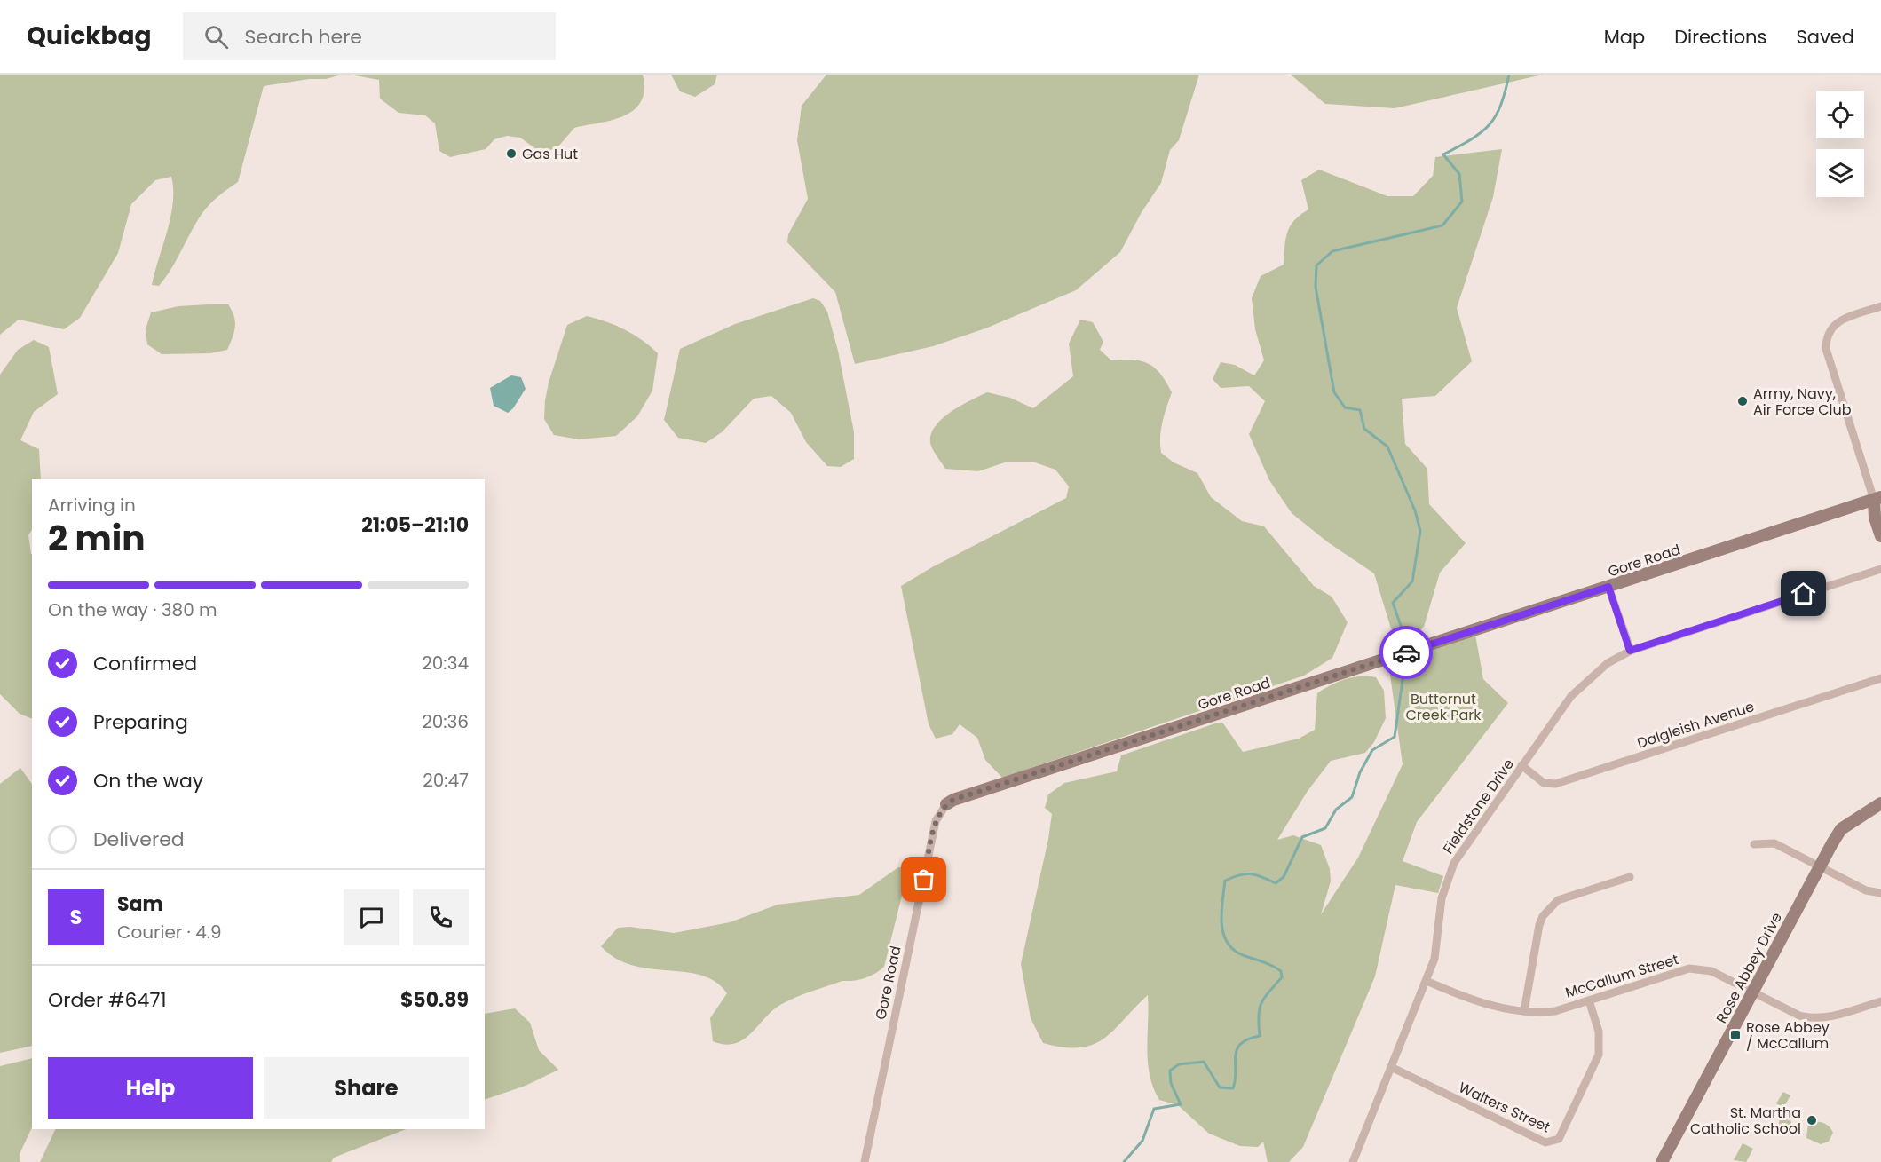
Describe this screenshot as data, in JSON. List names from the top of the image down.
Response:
{
  "streets": {
    "street": [
      "Gore Road",
      "Dalgleish Avenue",
      "Fieldstone Drive",
      "Rose Abbey Drive",
      "McCallum Street",
      "Walters Street"
    ]
  },
  "crossings": [
    ["Dalgleish Avenue", "Fieldstone Drive"],
    ["Fieldstone Drive", "McCallum Street"],
    ["Fieldstone Drive", "Walters Street"],
    ["Rose Abbey Drive", "McCallum Street"],
    ["McCallum Street", "Walters Street"]
  ],
  "parks": ["Butternut Creek Park"],
  "places": {
    "other": ["Gas Hut", "Army, Navy, Air Force Club", "St. Martha Catholic School"],
    "transit": ["Rose Abbey / McCallum"]
  },
  "page": {
    "header": "Quickbag",
    "search": "Search here",
    "nav": ["Map", "Directions", "Saved"],
    "heading": ["2 min", "Arriving in", "21:05–21:10"],
    "panel": [
      "Sam",
      "Courier · 4.9",
      "Order #6471",
      "$50.89"
    ],
    "bar": "On the way · 380 m",
    "list": [
      ["Confirmed", "20:34"],
      ["Preparing", "20:36"],
      ["On the way", "20:47"],
      "Delivered"
    ],
    "round": "S",
    "buttons": ["Help", "Share"]
  }
}
